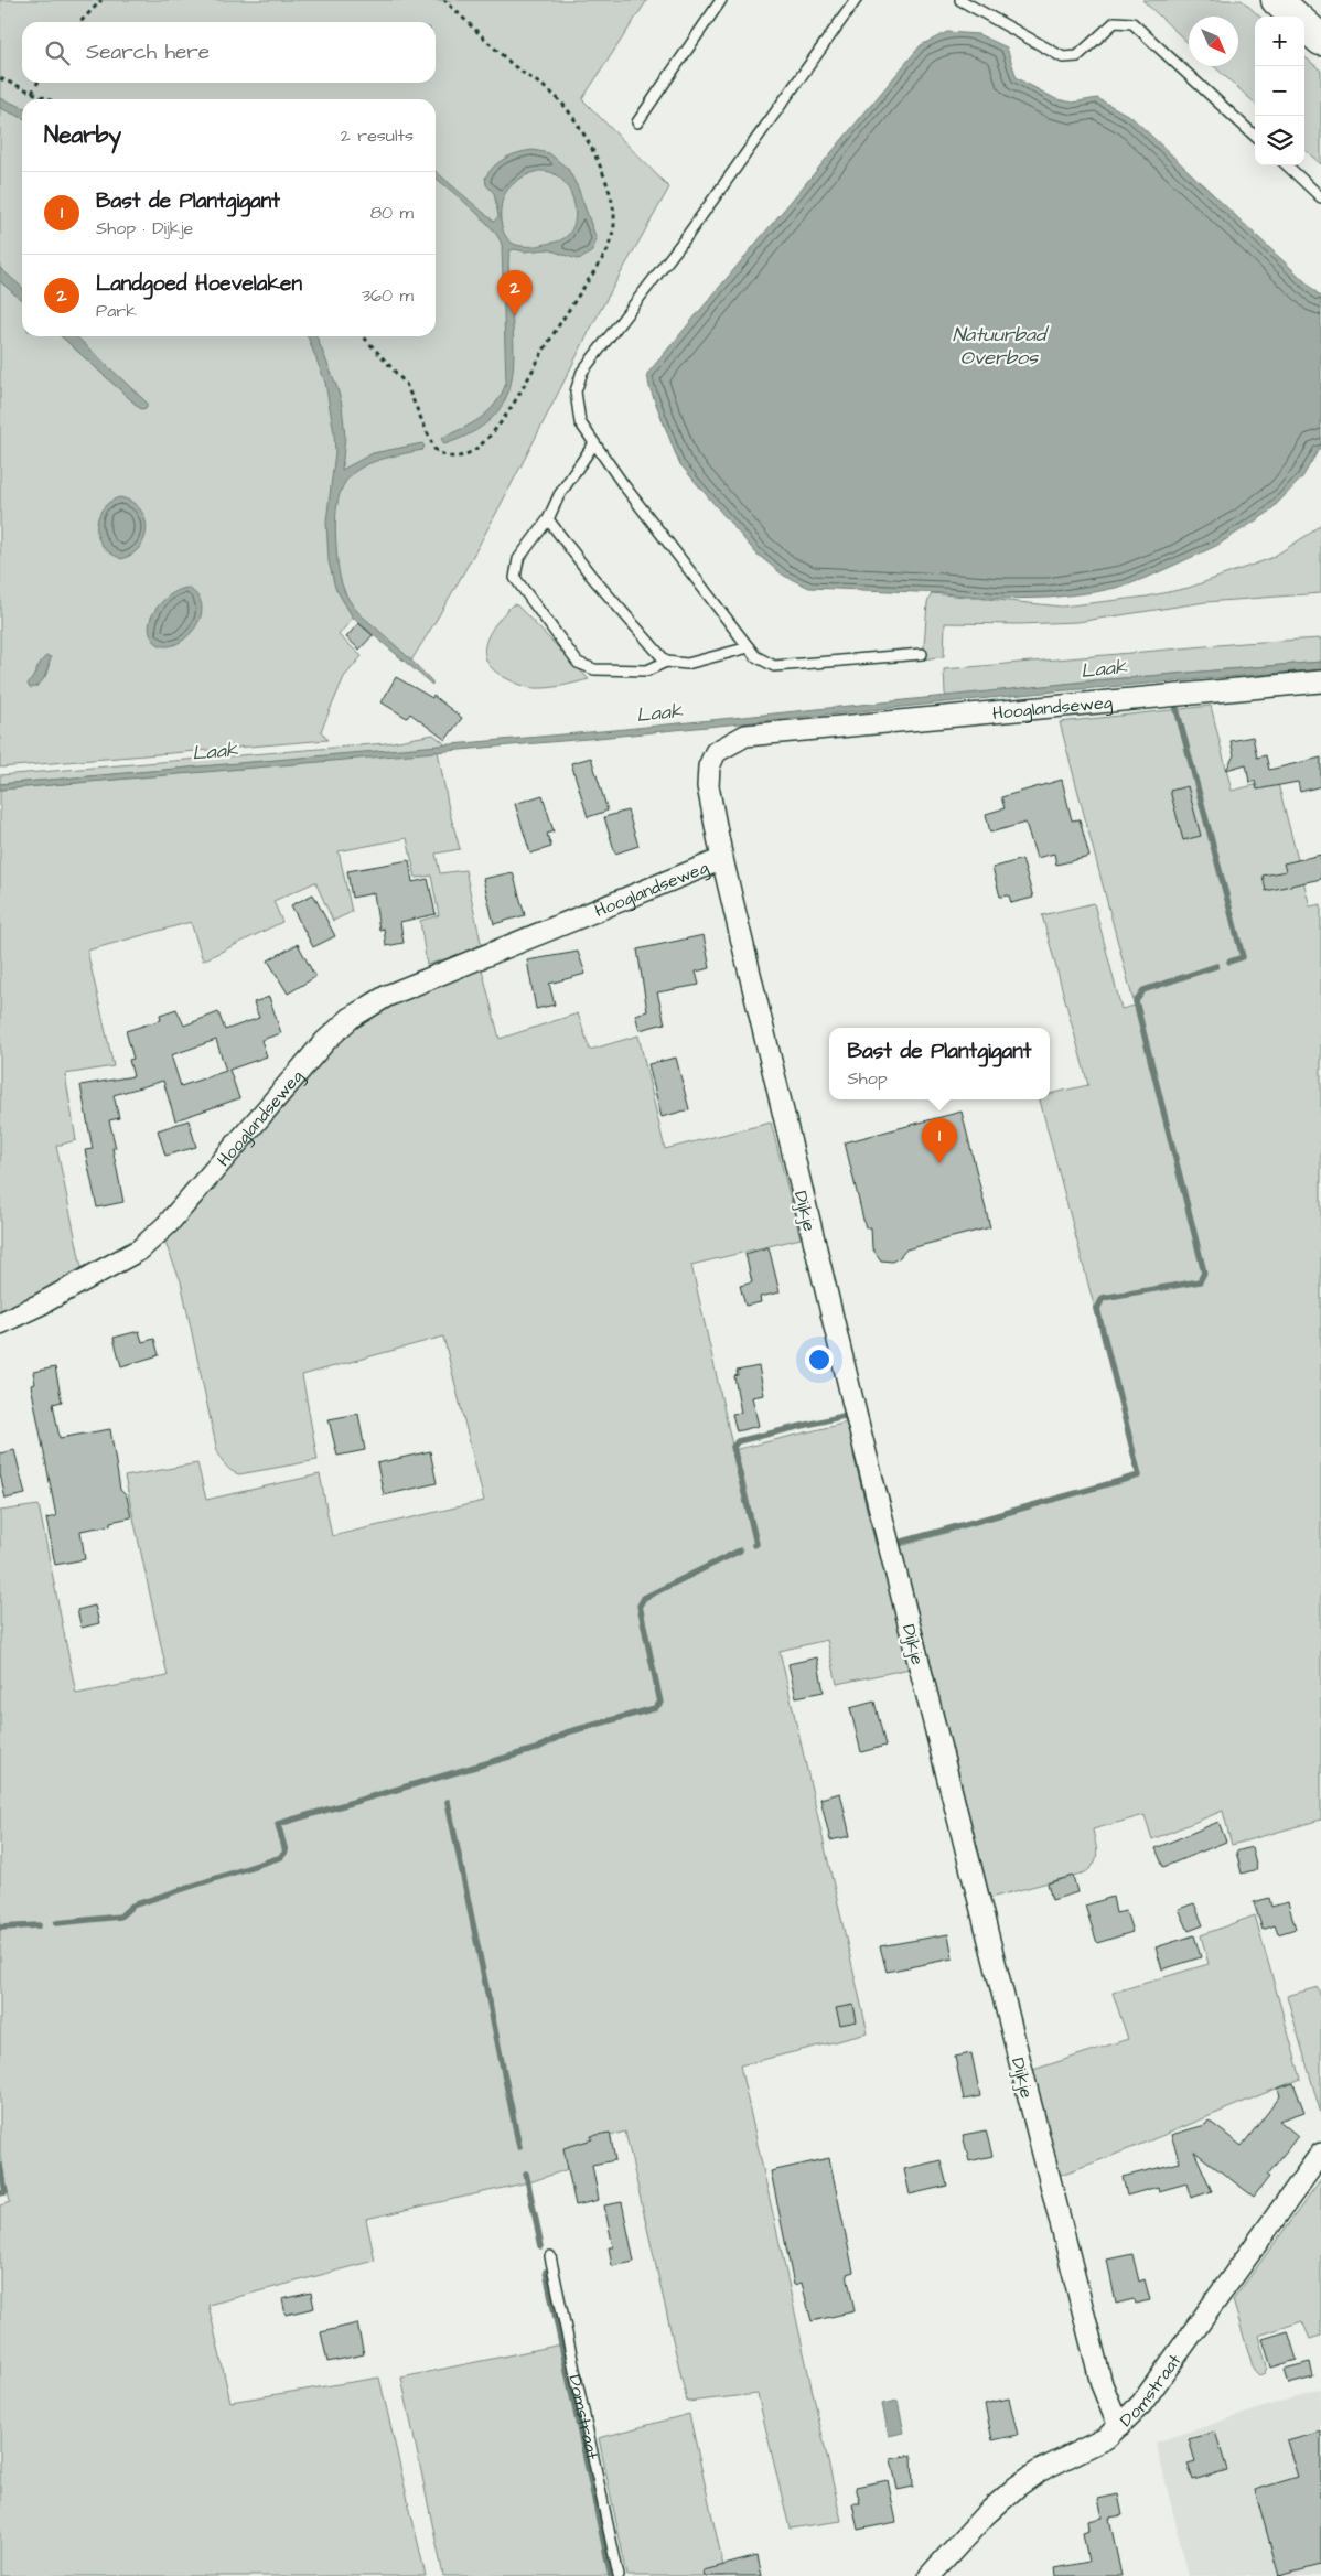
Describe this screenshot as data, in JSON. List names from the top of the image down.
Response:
{
  "streets": {
    "street": ["Hooglandseweg", "Dijkje", "Domstraat"]
  },
  "crossings": [
    ["Hooglandseweg", "Dijkje"],
    ["Dijkje", "Domstraat"]
  ],
  "water": ["Natuurbad Overbos", "Laak"],
  "north": "bottom right",
  "page": {
    "map_buttons": ["+", "−"],
    "search": "Search here",
    "heading": ["Nearby", "2 results"],
    "list": [
      {
        "mark": "1",
        "name": "Bast de Plantgigant",
        "note": "Shop · Dijkje",
        "value": "80 m"
      },
      {
        "mark": "2",
        "name": "Landgoed Hoevelaken",
        "note": "Park",
        "value": "360 m"
      }
    ],
    "pins": ["2", "1"],
    "popup": ["Bast de Plantgigant", "Shop"]
  }
}
